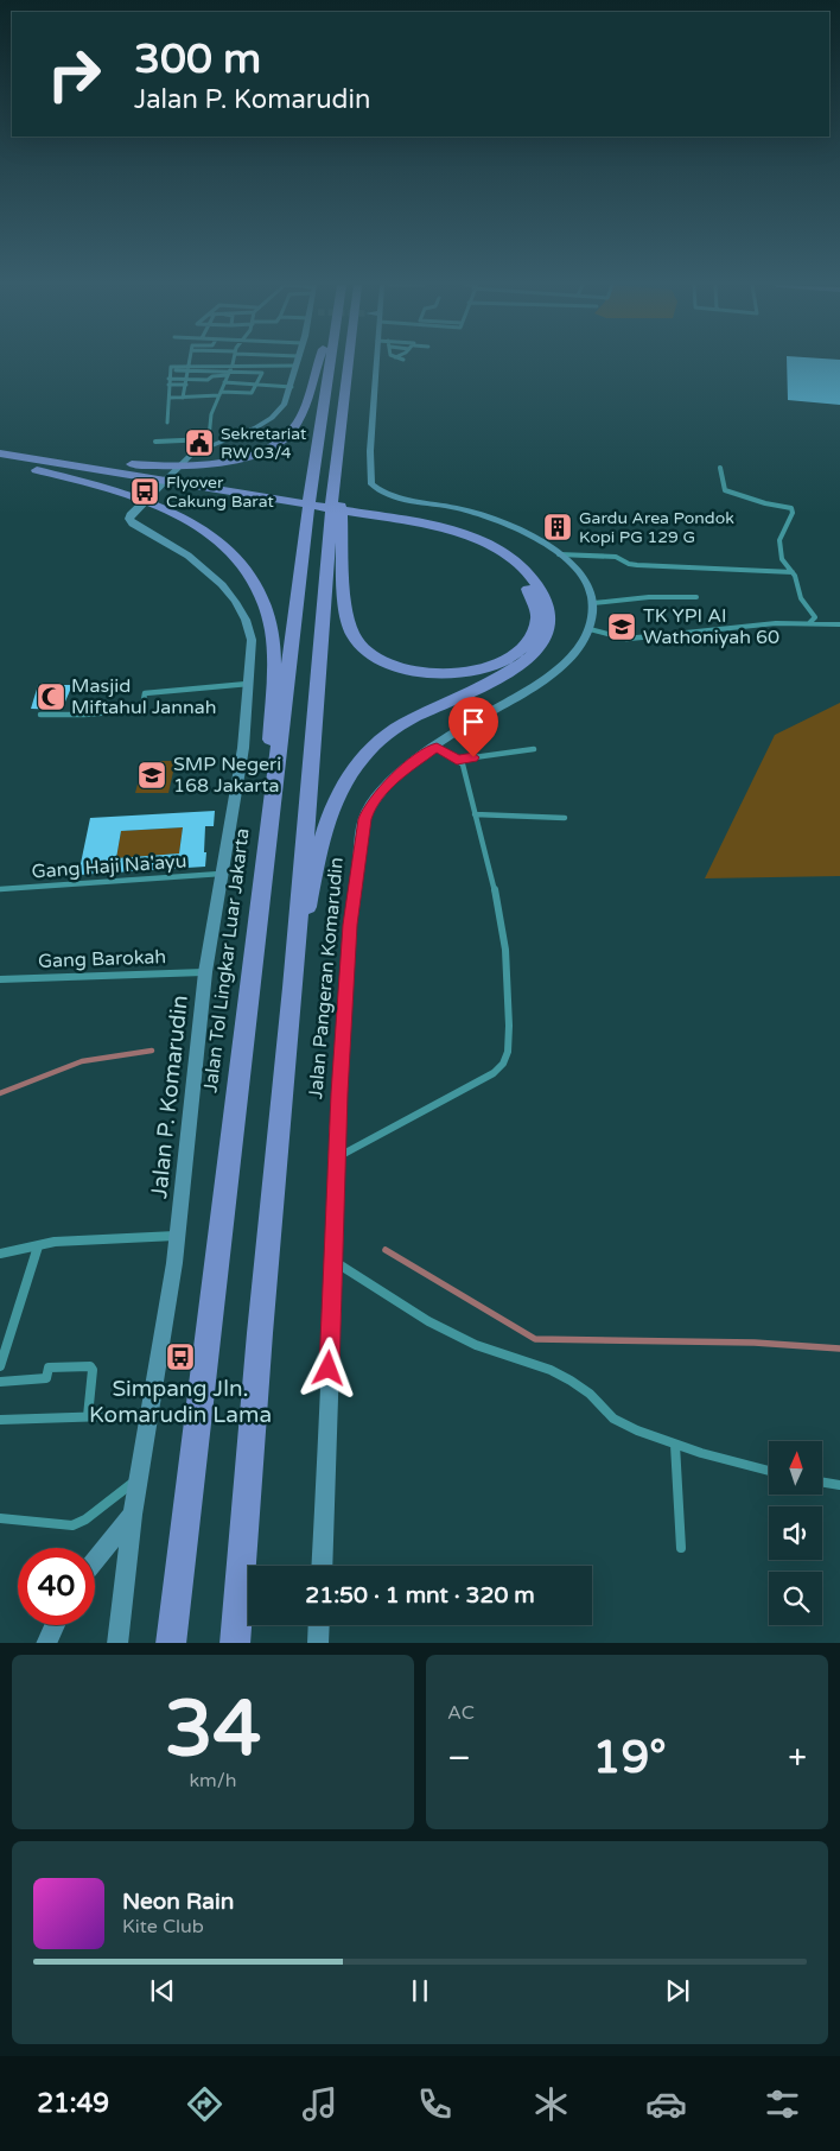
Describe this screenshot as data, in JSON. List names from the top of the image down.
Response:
{
  "streets": {
    "highway": ["Jalan Tol Lingkar Luar Jakarta"],
    "street": [
      "Gang Haji Na'ayu",
      "Gang Barokah",
      "Jalan Pangeran Komarudin",
      "Jalan P. Komarudin"
    ]
  },
  "crossings": [
    ["Gang Haji Na'ayu", "Jalan P. Komarudin"],
    ["Gang Barokah", "Jalan P. Komarudin"]
  ],
  "places": {
    "public building": ["Sekretariat RW 03/4"],
    "bus stop": ["Flyover Cakung Barat", "Simpang Jln. Komarudin Lama"],
    "building": ["Gardu Area Pondok Kopi PG 129 G"],
    "school or university": ["TK YPI Al Wathoniyah 60", "SMP Negeri 168 Jakarta"],
    "mosque": ["Masjid Miftahul Jannah"]
  },
  "north": "top",
  "page": {
    "turn": ["300 m", "Jalan P. Komarudin"],
    "limit": "40",
    "trip": "21:50 · 1 mnt · 320 m",
    "tile": [
      ["34", "km/h"],
      "AC"
    ],
    "heat": ["−", "19°", "+"],
    "song": ["Neon Rain", "Kite Club"],
    "tabs": "21:49"
  }
}
